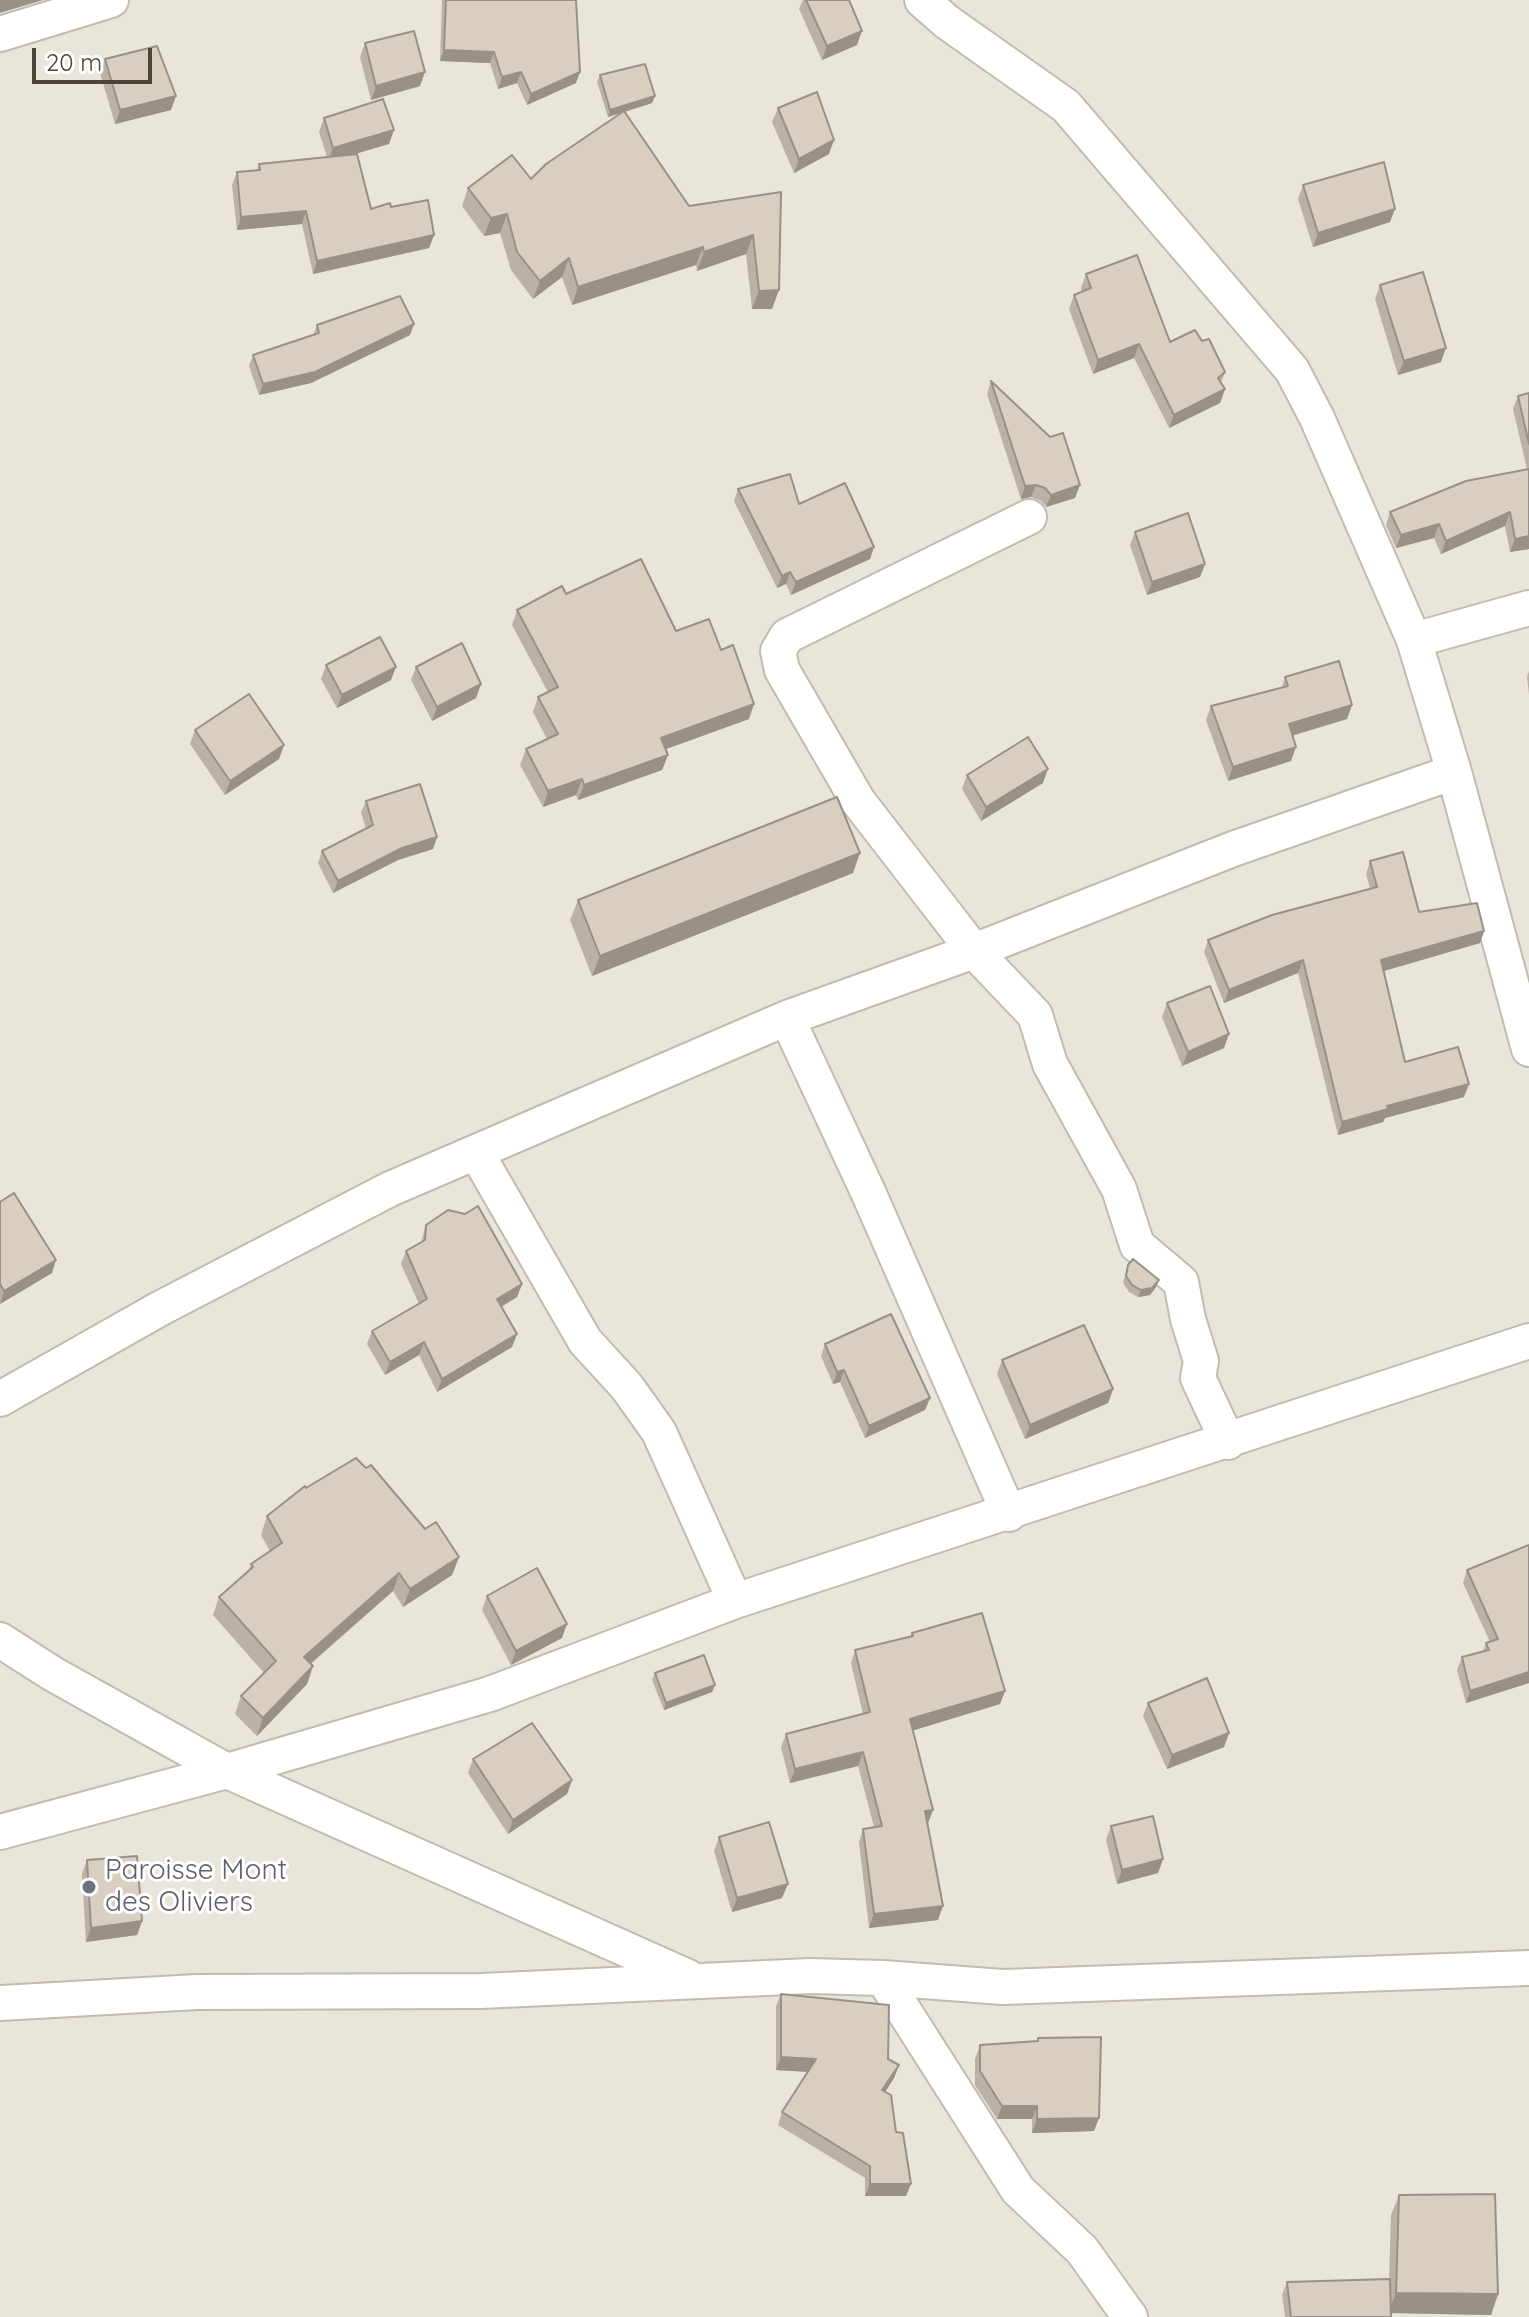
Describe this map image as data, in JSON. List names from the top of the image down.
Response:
{
  "places": ["Paroisse Mont des Oliviers"],
  "scale_bar": "20 m"
}
